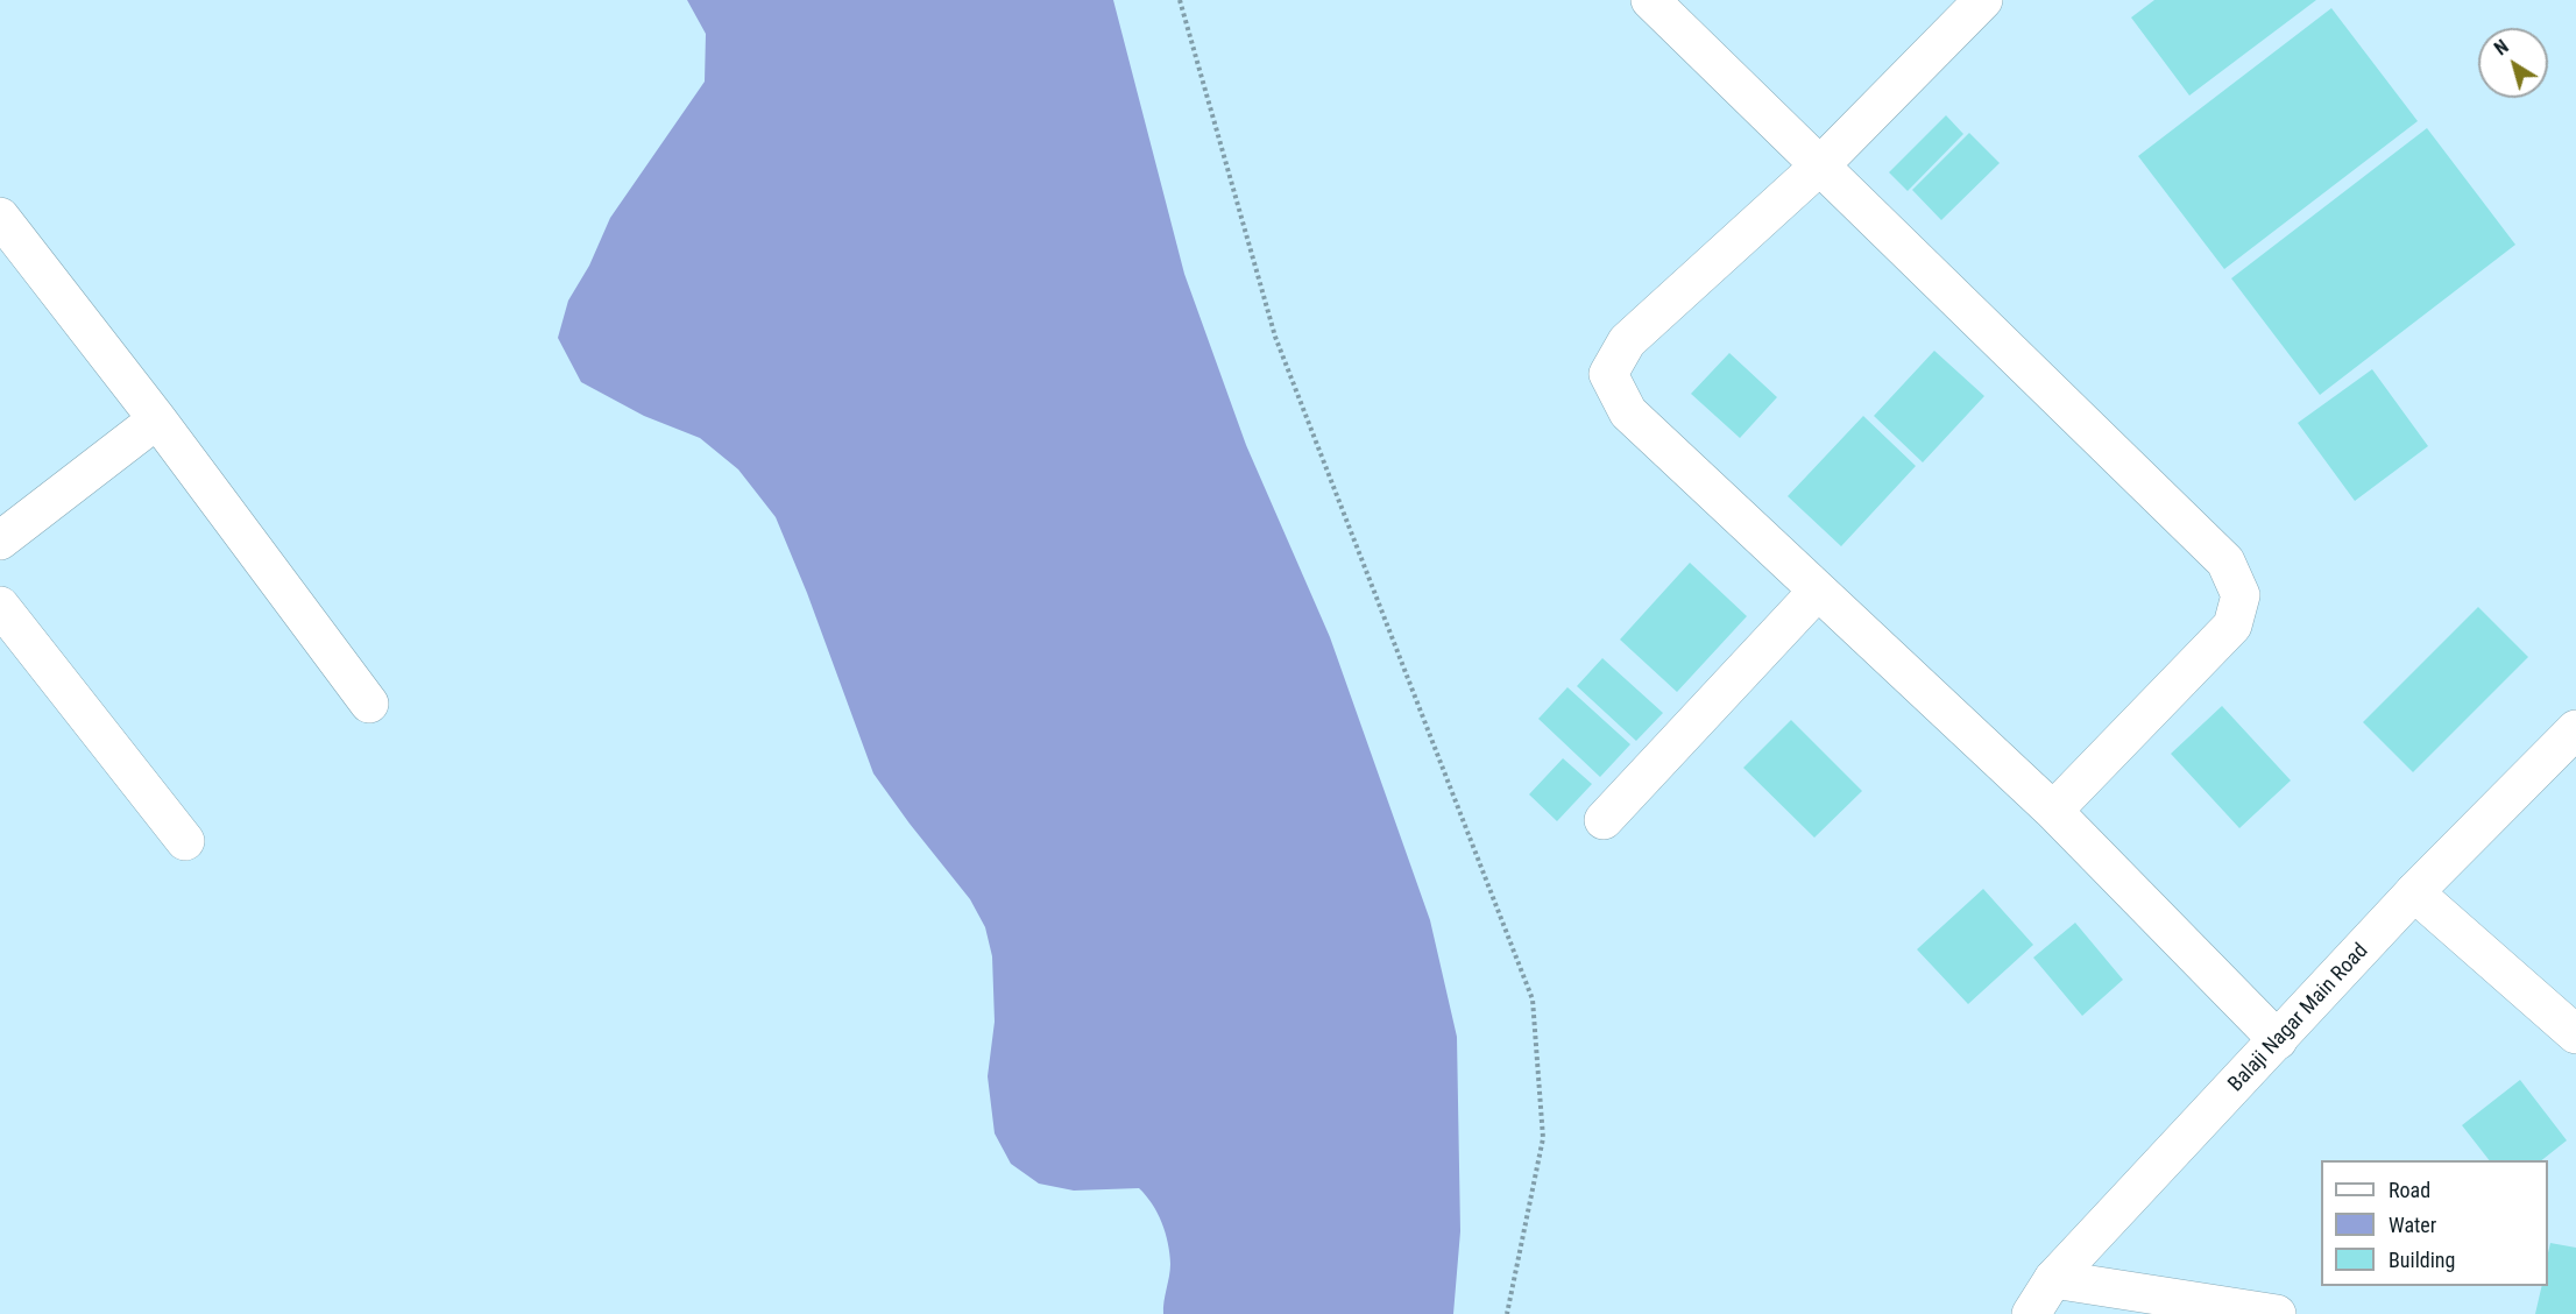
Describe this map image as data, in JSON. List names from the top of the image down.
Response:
{
  "streets": {
    "street": ["Balaji Nagar Main Road"]
  },
  "legend": ["Road", "Water", "Building"],
  "north": "top left"
}
